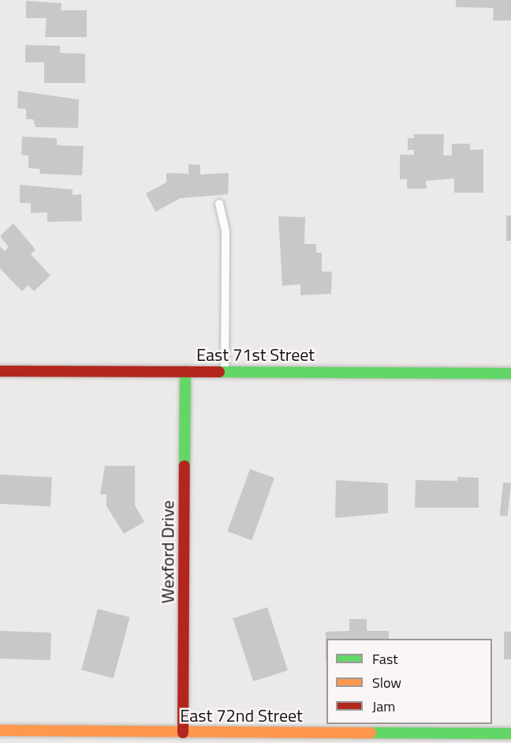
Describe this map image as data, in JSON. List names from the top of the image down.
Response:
{
  "streets": {
    "street": ["East 71st Street", "Wexford Drive", "East 72nd Street"]
  },
  "crossings": [
    ["East 71st Street", "Wexford Drive"],
    ["Wexford Drive", "East 72nd Street"]
  ],
  "legend": ["Fast", "Slow", "Jam"]
}
